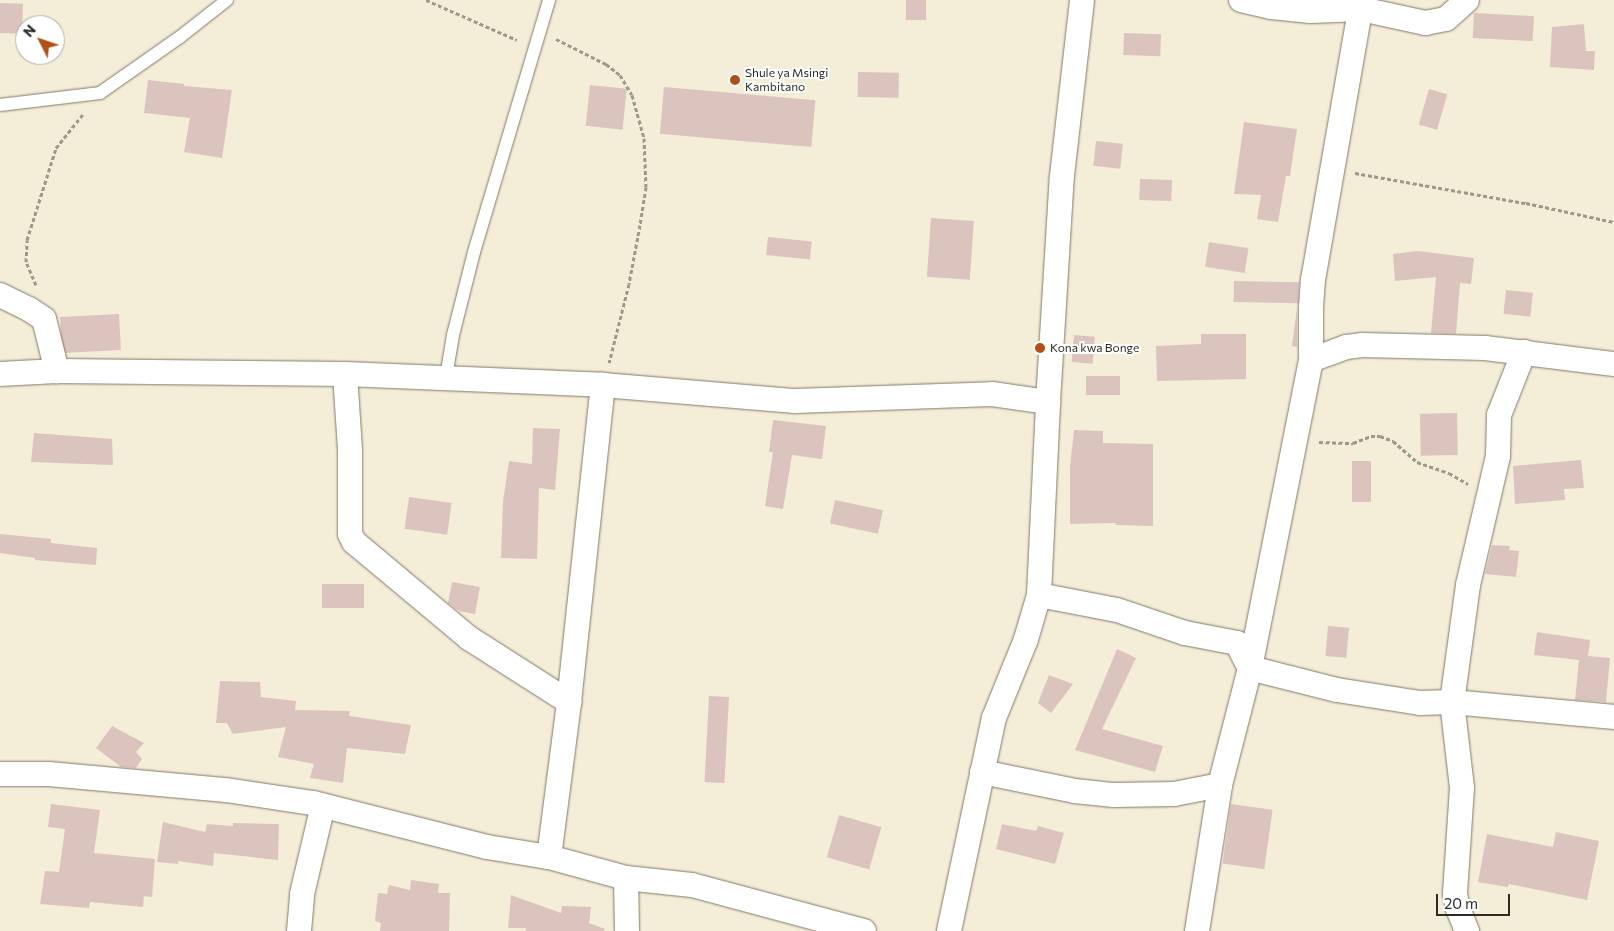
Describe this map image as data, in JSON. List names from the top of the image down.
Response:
{
  "places": ["Shule ya Msingi Kambitano", "Kona kwa Bonge"],
  "scale_bar": "20 m",
  "north": "top left"
}
